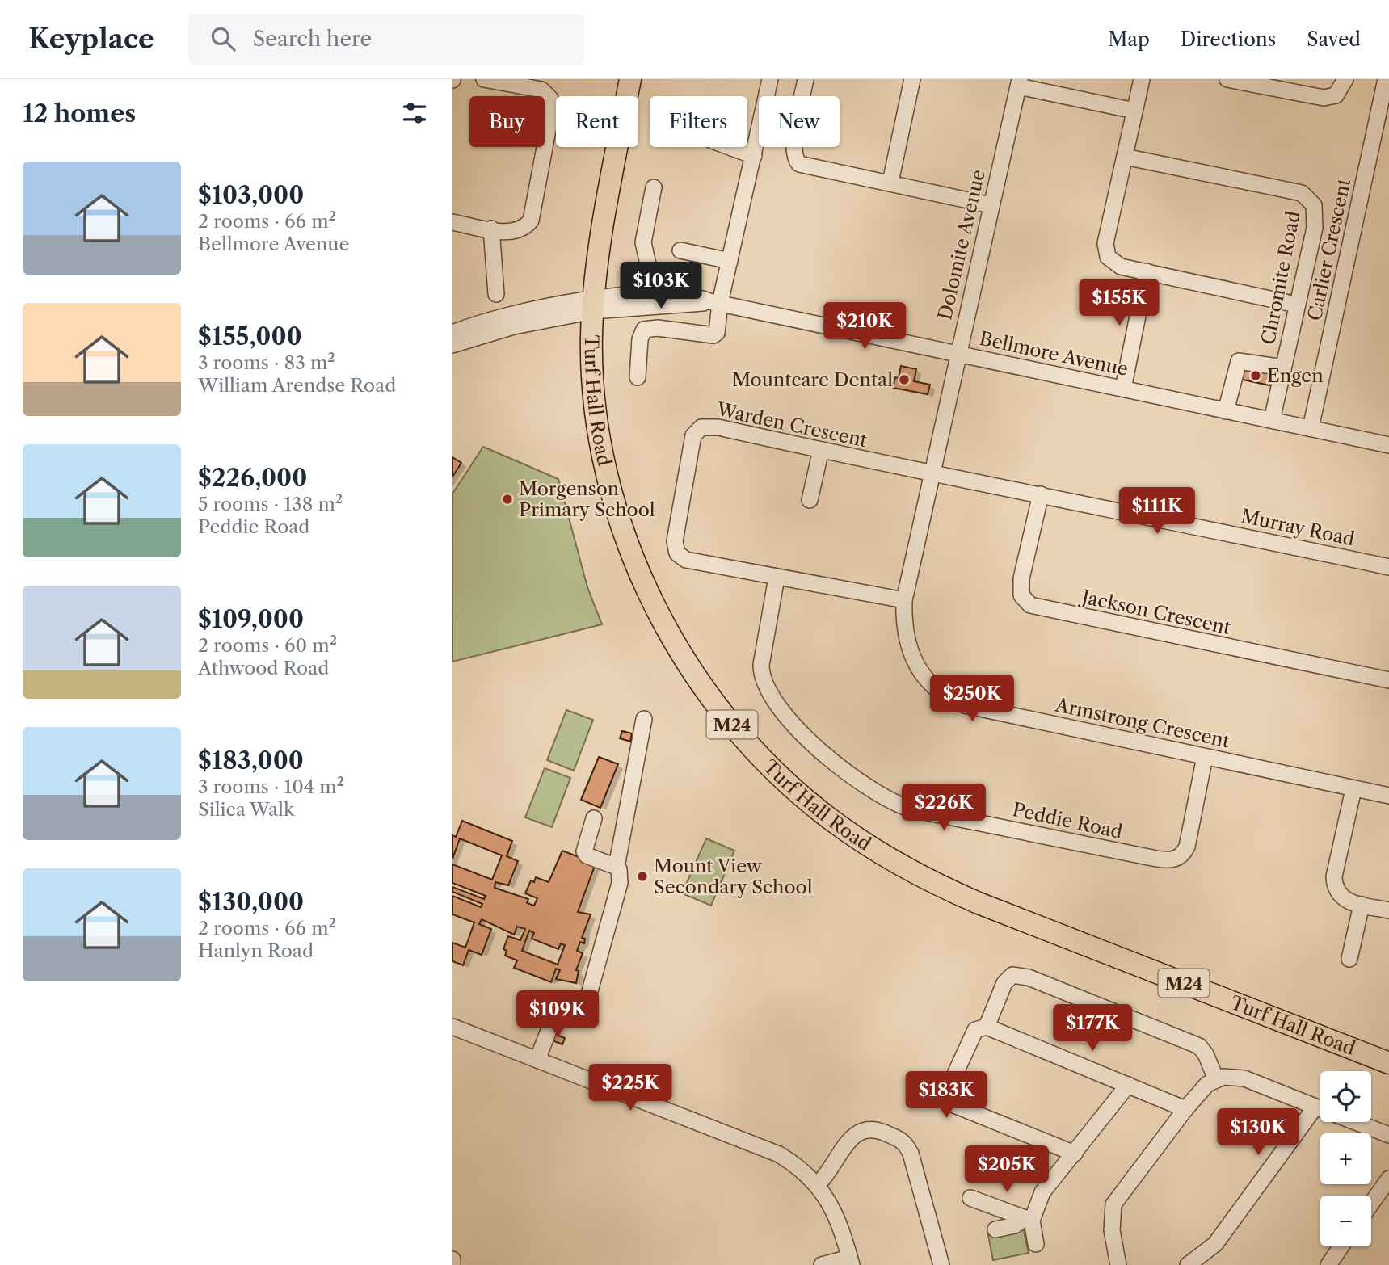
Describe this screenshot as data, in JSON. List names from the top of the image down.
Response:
{
  "streets": {
    "main road": ["Turf Hall Road", "M24"],
    "street": [
      "Dolomite Avenue",
      "Carlier Crescent",
      "Chromite Road",
      "Bellmore Avenue",
      "Warden Crescent",
      "Murray Road",
      "Jackson Crescent",
      "Armstrong Crescent",
      "Peddie Road"
    ]
  },
  "crossings": [
    ["Dolomite Avenue", "Bellmore Avenue"],
    ["Dolomite Avenue", "Armstrong Crescent"],
    ["Carlier Crescent", "Bellmore Avenue"],
    ["Chromite Road", "Bellmore Avenue"],
    ["Bellmore Avenue", "Turf Hall Road"],
    ["Bellmore Avenue", "Armstrong Crescent"],
    ["Warden Crescent", "Murray Road"],
    ["Warden Crescent", "Armstrong Crescent"],
    ["Warden Crescent", "Peddie Road"],
    ["Murray Road", "Jackson Crescent"],
    ["Murray Road", "Armstrong Crescent"],
    ["Armstrong Crescent", "Peddie Road"]
  ],
  "places": [
    "Engen",
    "Mountcare Dental",
    "Morgenson Primary School",
    "Mount View Secondary School"
  ],
  "page": {
    "header": "Keyplace",
    "search": "Search here",
    "nav": ["Map", "Directions", "Saved"],
    "heading": "12 homes",
    "chip": [
      "Buy",
      "Rent",
      "Filters",
      "New"
    ],
    "list": [
      {
        "name": "$103,000",
        "note": "2 rooms · 66 m² · Bellmore Avenue"
      },
      {
        "name": "$155,000",
        "note": "3 rooms · 83 m² · William Arendse Road"
      },
      {
        "name": "$226,000",
        "note": "5 rooms · 138 m² · Peddie Road"
      },
      {
        "name": "$109,000",
        "note": "2 rooms · 60 m² · Athwood Road"
      },
      {
        "name": "$183,000",
        "note": "3 rooms · 104 m² · Silica Walk"
      },
      {
        "name": "$130,000",
        "note": "2 rooms · 66 m² · Hanlyn Road"
      }
    ],
    "price": [
      "$103K",
      "$155K",
      "$210K",
      "$111K",
      "$250K",
      "$226K",
      "$109K",
      "$177K",
      "$225K",
      "$183K",
      "$130K",
      "$205K"
    ],
    "map_buttons": ["+", "−"]
  }
}
